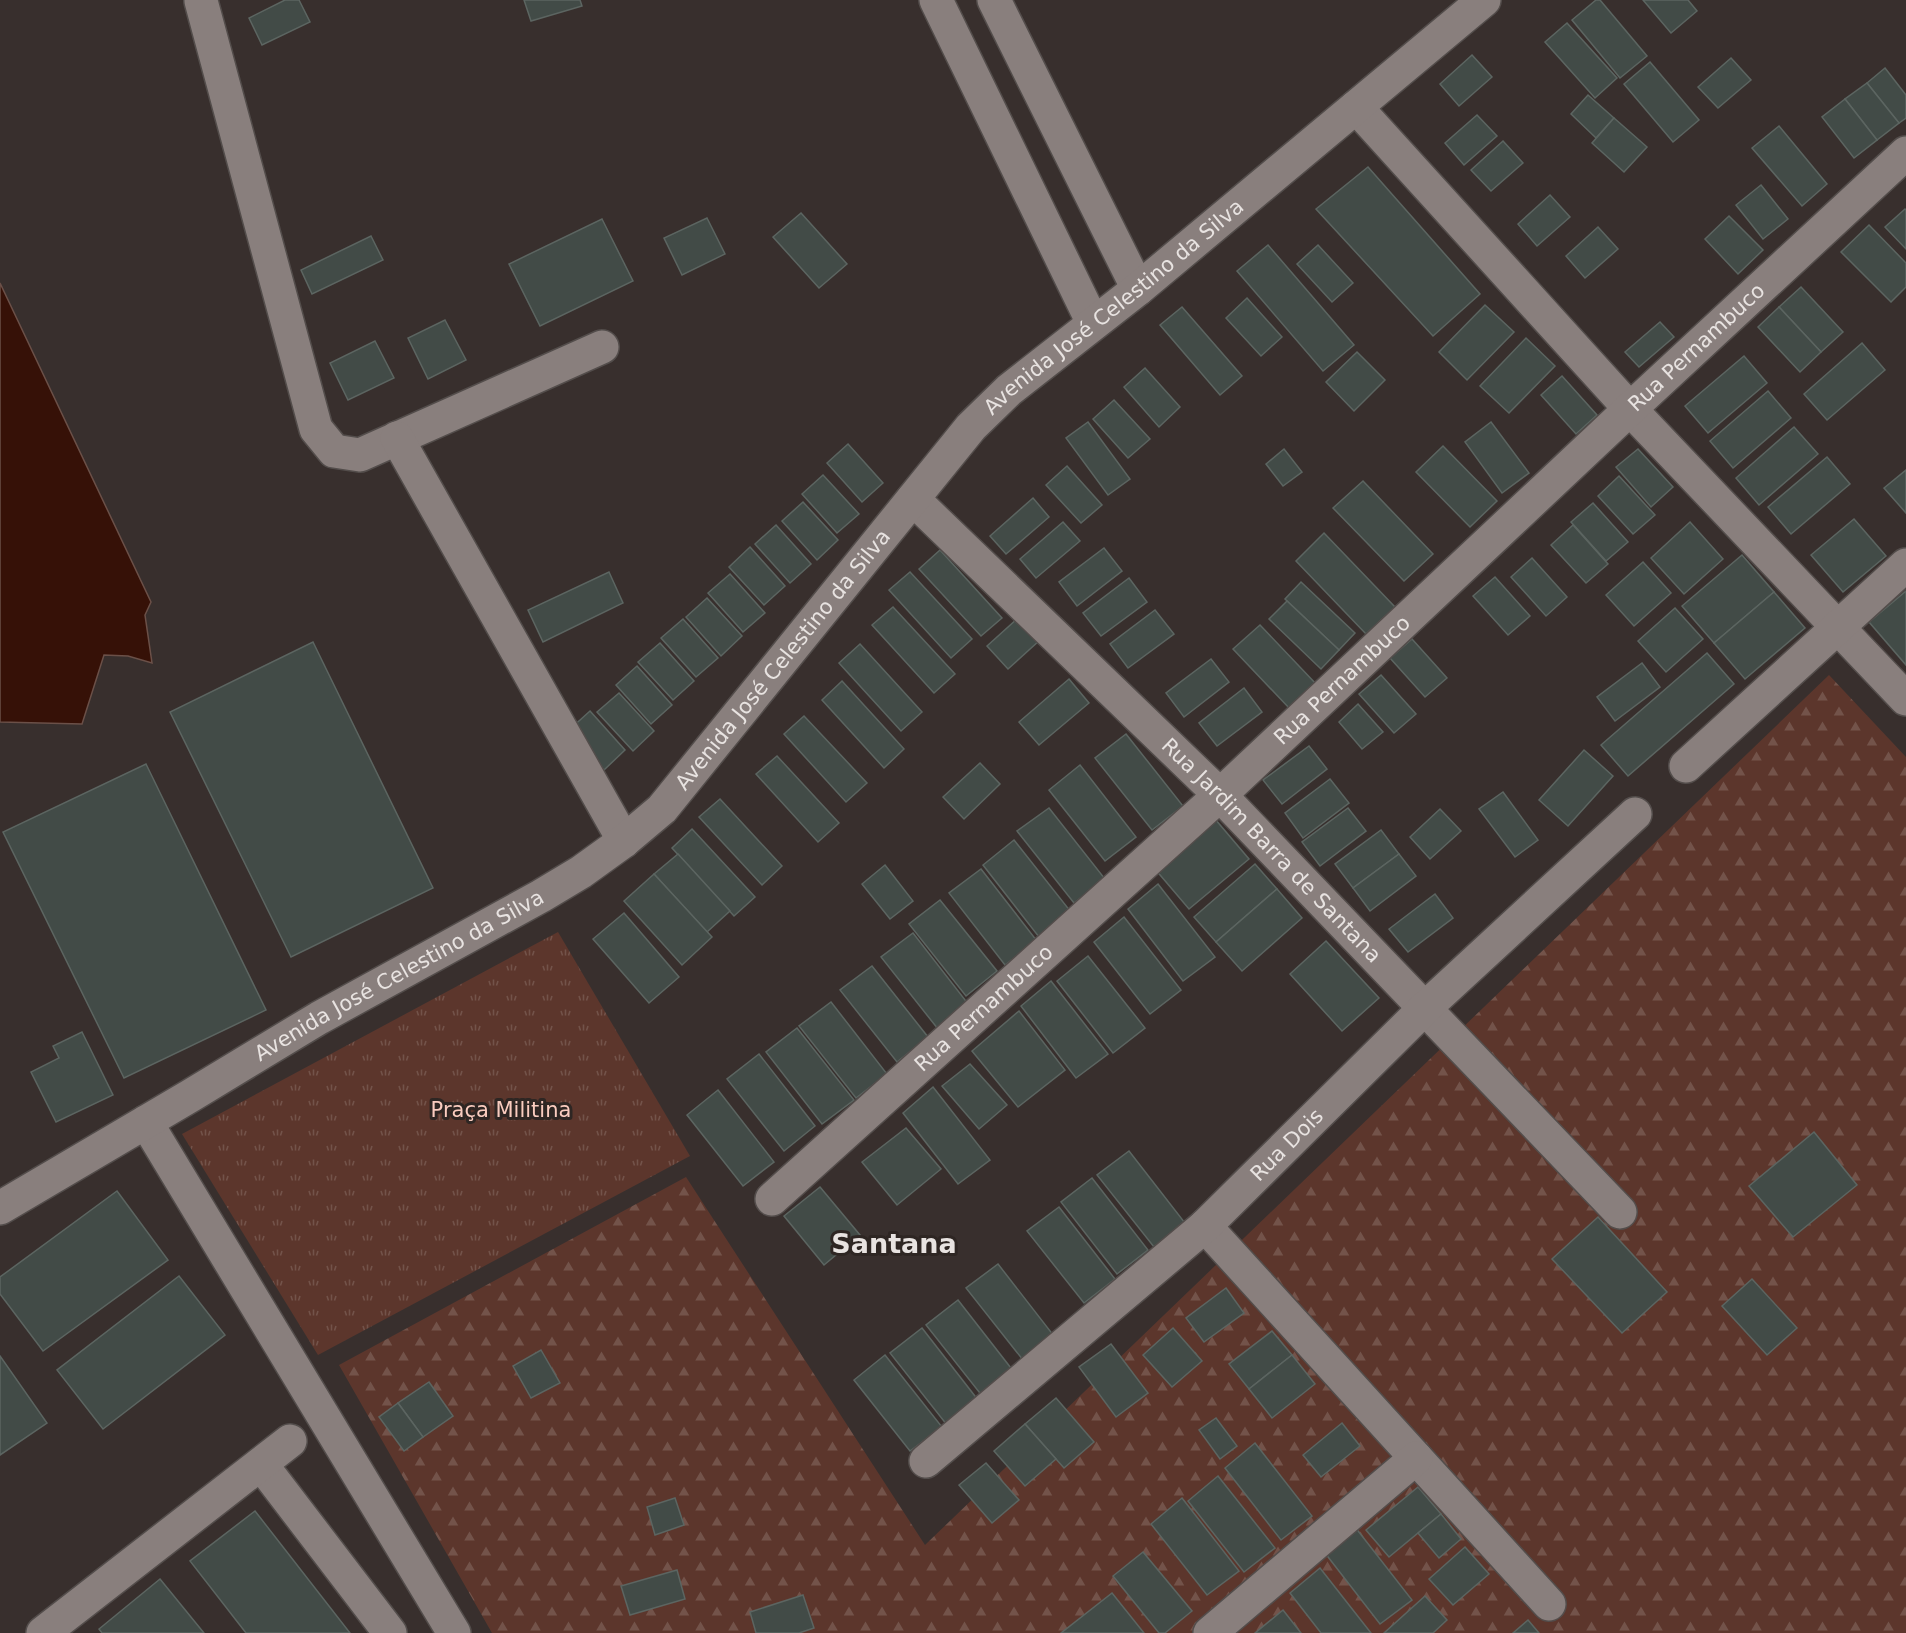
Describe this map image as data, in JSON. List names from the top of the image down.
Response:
{
  "streets": {
    "street": [
      "Avenida José Celestino da Silva",
      "Rua Pernambuco",
      "Rua Jardim Barra de Santana",
      "Rua Dois"
    ]
  },
  "crossings": [
    ["Avenida José Celestino da Silva", "Rua Jardim Barra de Santana"],
    ["Rua Pernambuco", "Rua Jardim Barra de Santana"],
    ["Rua Jardim Barra de Santana", "Rua Dois"]
  ],
  "districts": ["Santana"],
  "parks": ["Praça Militina"]
}
